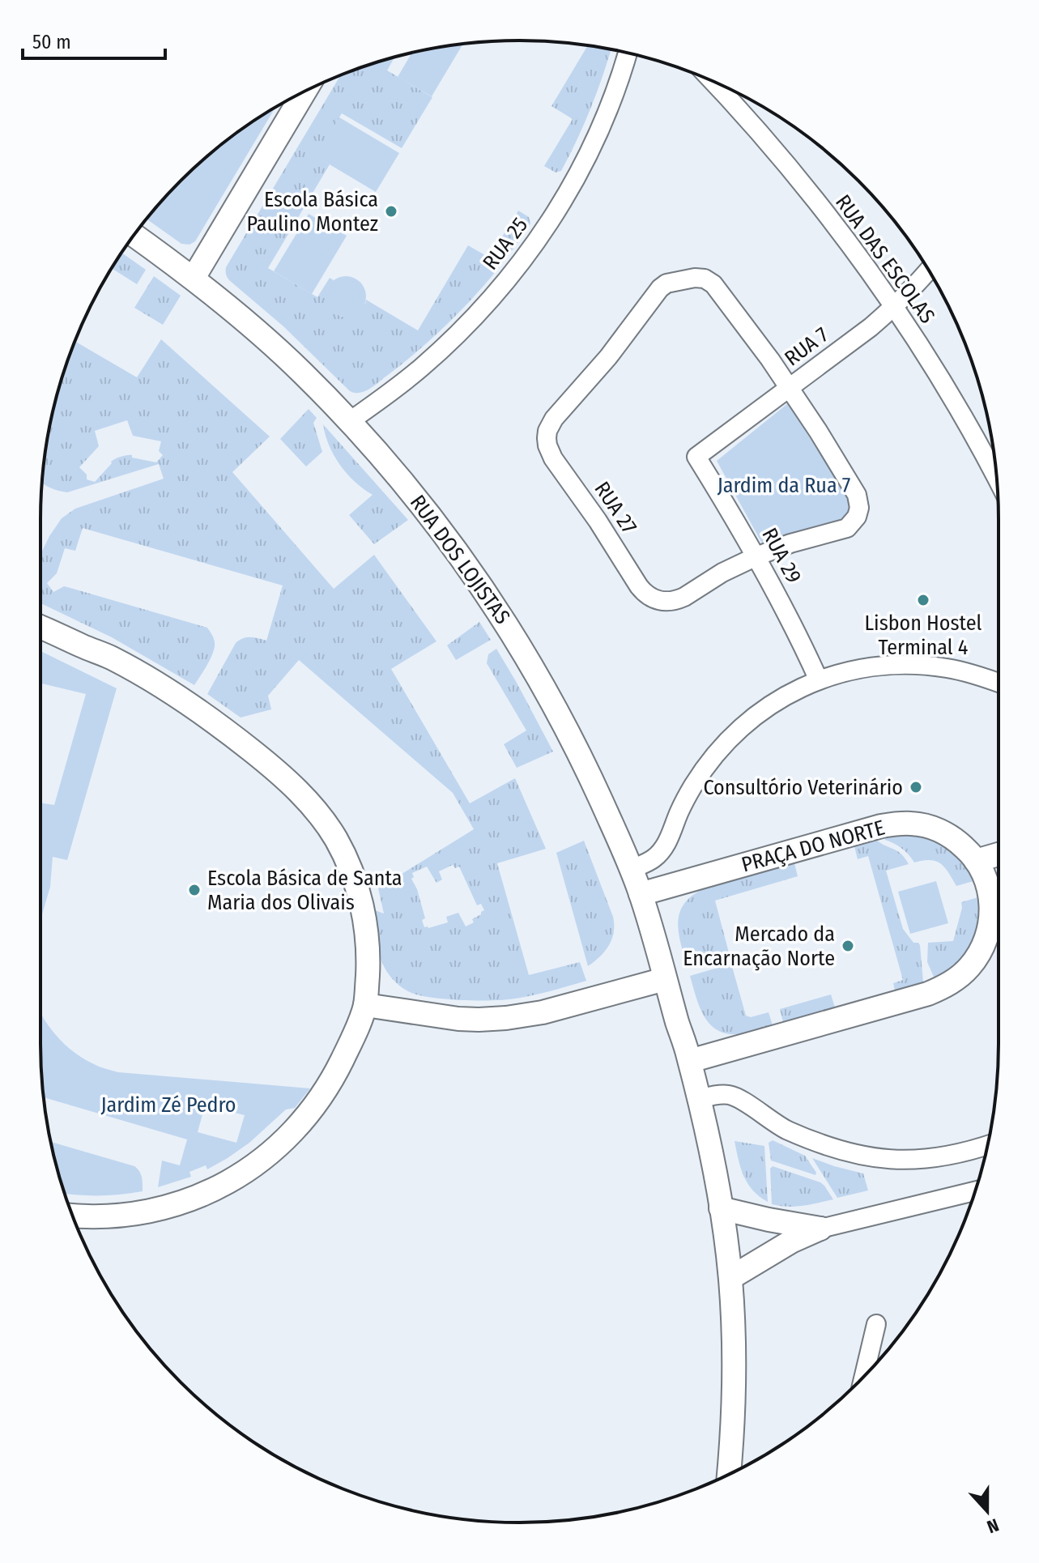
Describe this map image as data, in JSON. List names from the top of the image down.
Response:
{
  "streets": {
    "street": [
      "RUA 25",
      "RUA DAS ESCOLAS",
      "RUA 7",
      "RUA 27",
      "RUA 29",
      "RUA DOS LOJISTAS",
      "PRAÇA DO NORTE"
    ]
  },
  "crossings": [
    ["RUA 25", "RUA DOS LOJISTAS"],
    ["RUA DAS ESCOLAS", "RUA 7"],
    ["RUA 7", "RUA 27"],
    ["RUA 7", "RUA 29"],
    ["RUA 27", "RUA 29"],
    ["RUA DOS LOJISTAS", "PRAÇA DO NORTE"]
  ],
  "parks": ["Jardim da Rua 7", "Jardim Zé Pedro"],
  "places": [
    "Escola Básica Paulino Montez",
    "Lisbon Hostel Terminal 4",
    "Consultório Veterinário",
    "Escola Básica de Santa Maria dos Olivais",
    "Mercado da Encarnação Norte"
  ],
  "scale_bar": "50 m",
  "north": "bottom"
}
